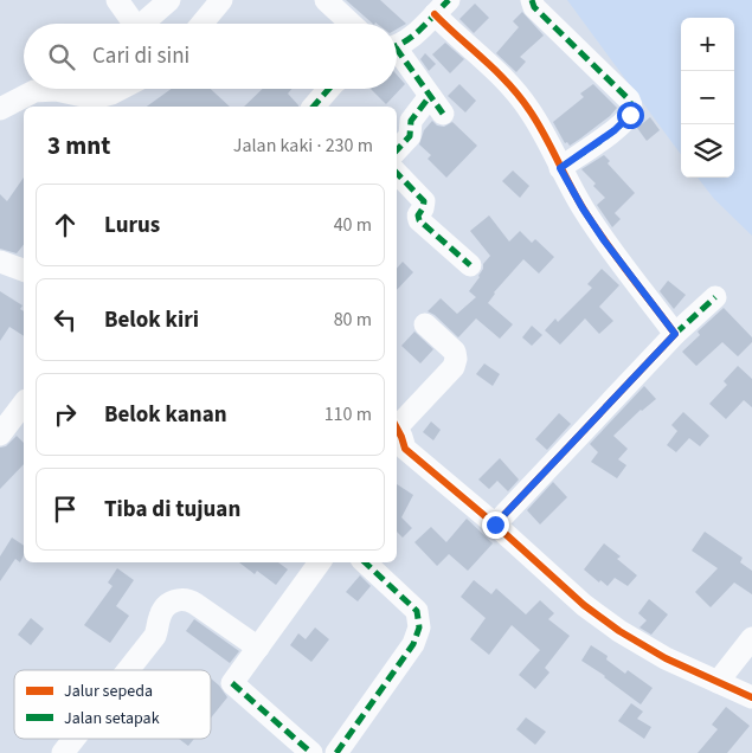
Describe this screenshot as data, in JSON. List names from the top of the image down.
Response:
{
  "legend": ["Jalur sepeda", "Jalan setapak"],
  "page": {
    "map_buttons": ["+", "−"],
    "search": "Cari di sini",
    "heading": ["3 mnt", "Jalan kaki · 230 m"],
    "list": [
      ["Lurus", "40 m"],
      ["Belok kiri", "80 m"],
      ["Belok kanan", "110 m"],
      "Tiba di tujuan"
    ]
  }
}
